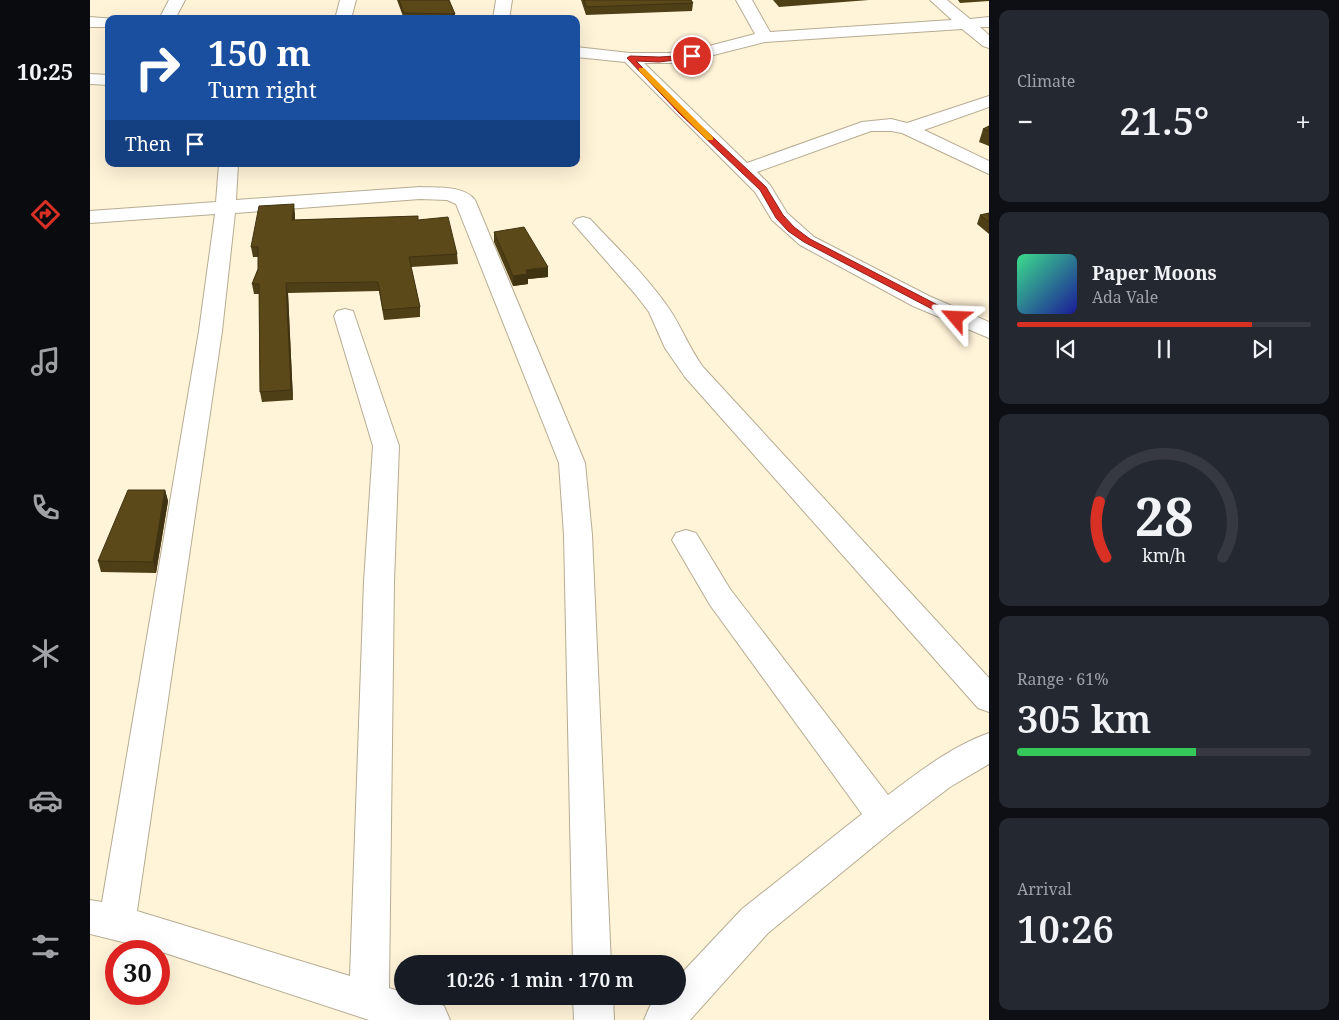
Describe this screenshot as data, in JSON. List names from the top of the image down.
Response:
{
  "page": {
    "tabs": "10:25",
    "tile": [
      "Climate",
      ["Range · 61%", "305 km"],
      ["Arrival", "10:26"]
    ],
    "turn": ["150 m", "Turn right"],
    "heat": ["−", "21.5°", "+"],
    "then": "Then",
    "song": ["Paper Moons", "Ada Vale"],
    "limit": "30",
    "trip": "10:26 · 1 min · 170 m",
    "gauge": ["28", "km/h"]
  }
}
